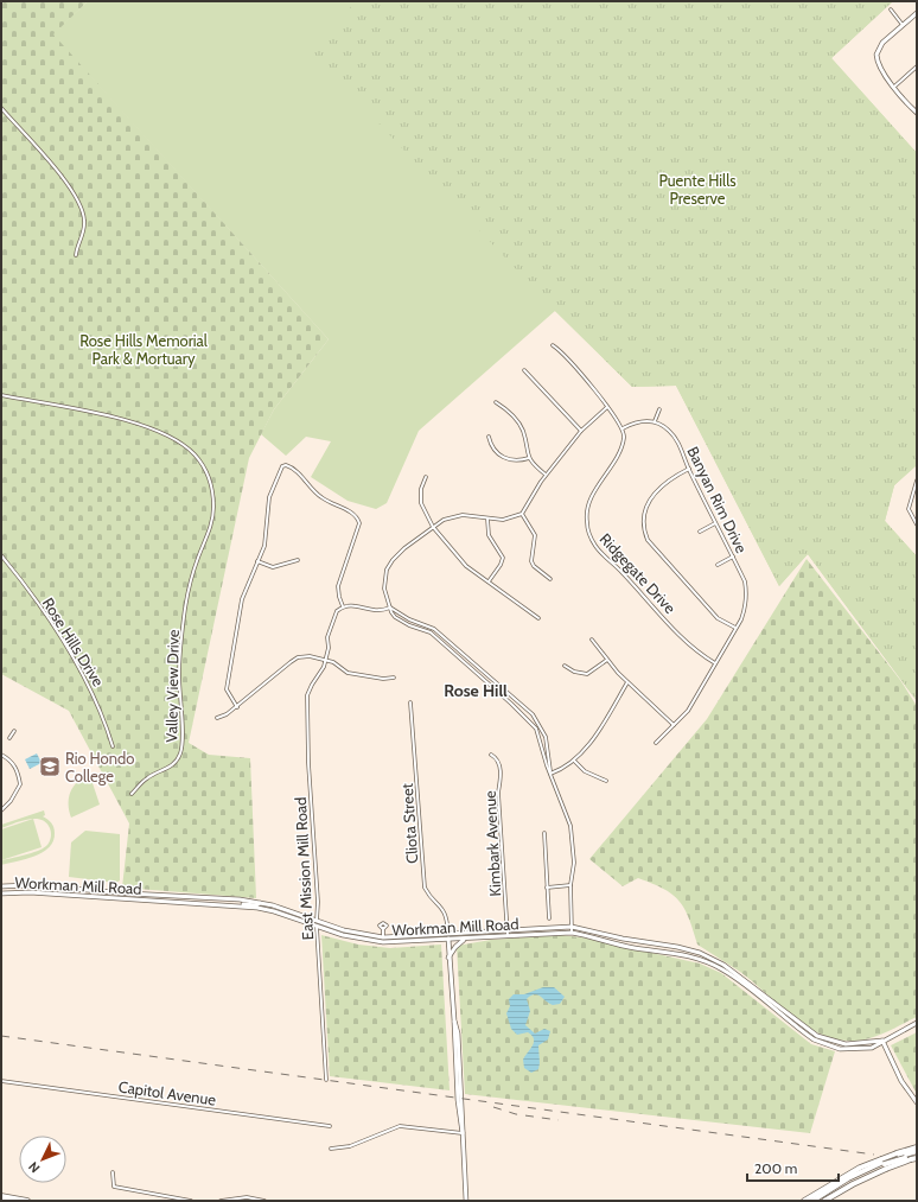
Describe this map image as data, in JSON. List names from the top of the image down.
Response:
{
  "streets": {
    "main road": ["Workman Mill Road"],
    "street": [
      "Banyan Rim Drive",
      "Ridgegate Drive",
      "Rose Hills Drive",
      "Valley View Drive",
      "Cliota Street",
      "Kimbark Avenue",
      "East Mission Mill Road",
      "Capitol Avenue"
    ]
  },
  "crossings": [
    ["Banyan Rim Drive", "Ridgegate Drive"],
    ["Cliota Street", "Workman Mill Road"],
    ["Kimbark Avenue", "Workman Mill Road"],
    ["East Mission Mill Road", "Workman Mill Road"]
  ],
  "districts": ["Rose Hill"],
  "parks": ["Puente Hills Preserve", "Rose Hills Memorial Park & Mortuary"],
  "places": {
    "school or university": ["Rio Hondo College"]
  },
  "scale_bar": "200 m",
  "north": "bottom left"
}
